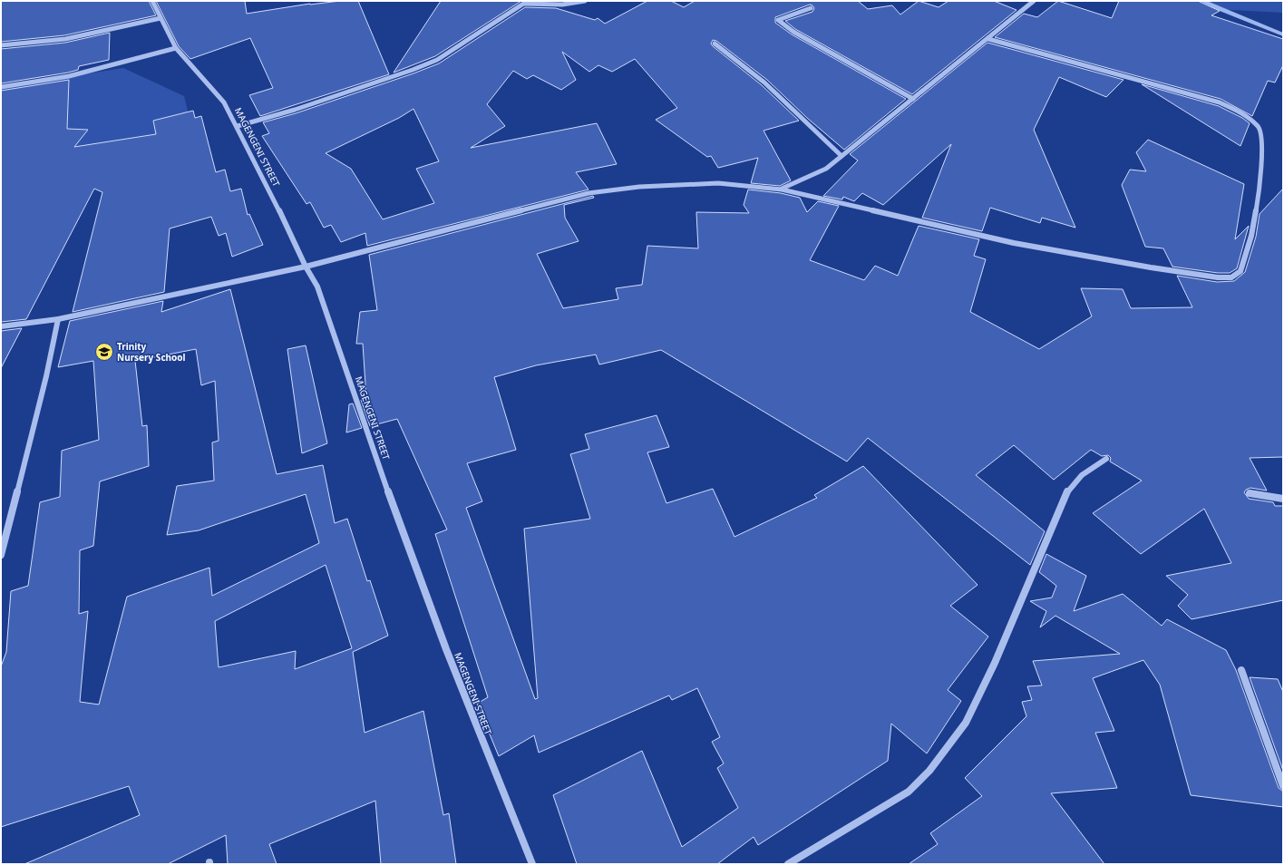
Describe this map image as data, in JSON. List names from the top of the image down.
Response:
{
  "streets": {
    "street": ["MAGENGENI STREET"]
  },
  "places": {
    "school or university": ["Trinity Nursery School"]
  }
}
